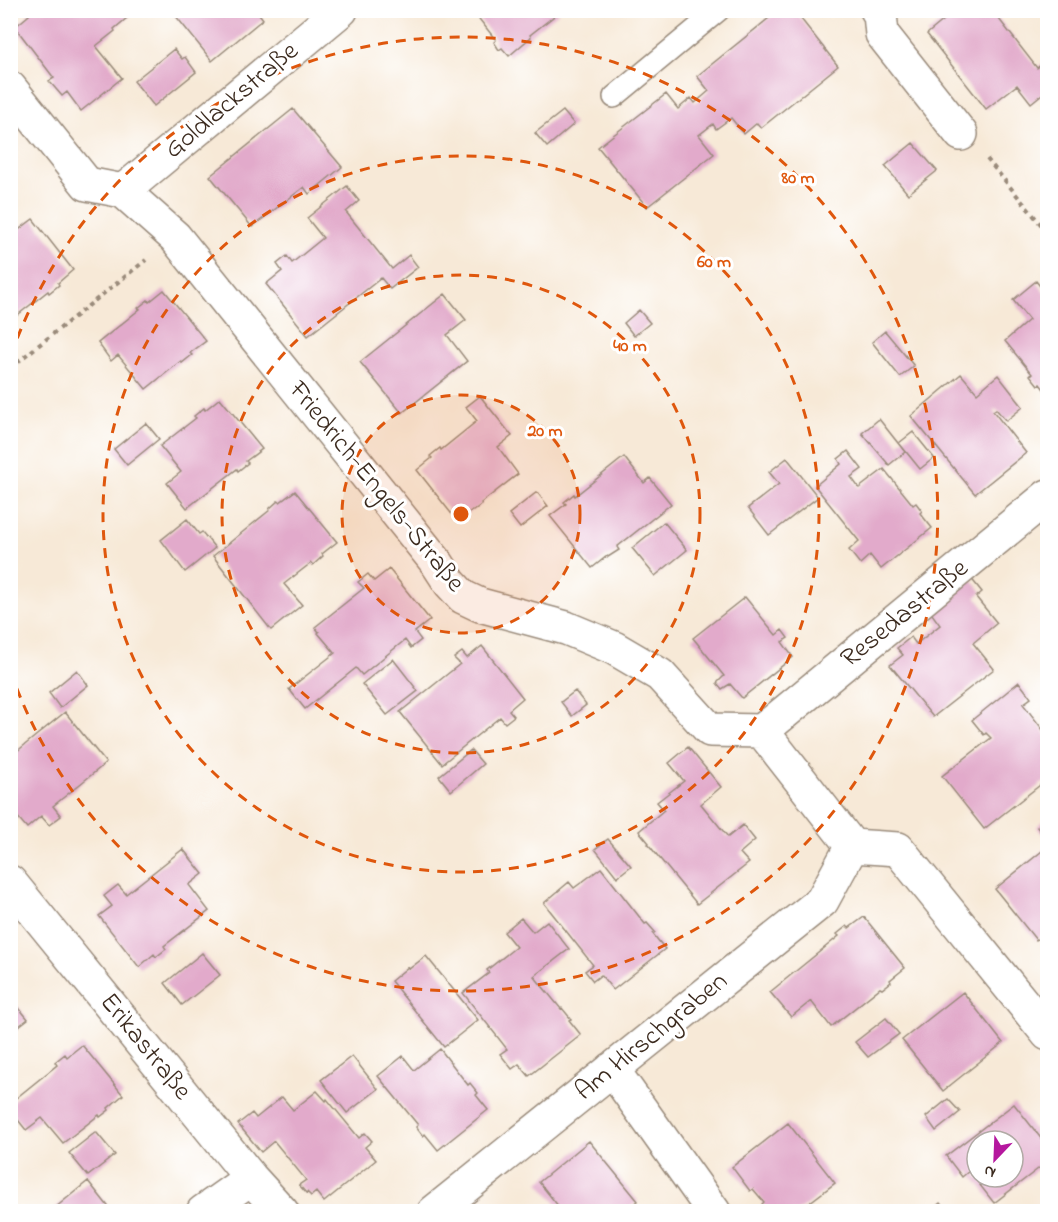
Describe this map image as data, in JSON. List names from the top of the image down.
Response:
{
  "streets": {
    "street": [
      "Goldlackstraße",
      "Friedrich-Engels-Straße",
      "Resedastraße",
      "Am Hirschgraben",
      "Erikastraße"
    ]
  },
  "crossings": [
    ["Goldlackstraße", "Friedrich-Engels-Straße"],
    ["Friedrich-Engels-Straße", "Resedastraße"]
  ],
  "north": "bottom left",
  "rings": [
    "80 m",
    "60 m",
    "40 m",
    "20 m"
  ]
}
